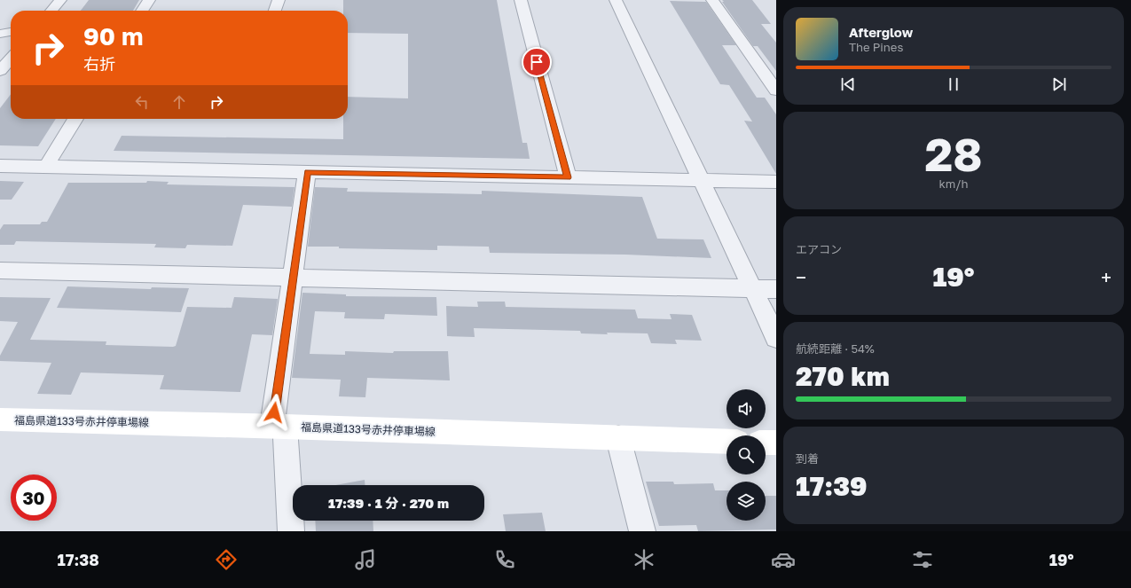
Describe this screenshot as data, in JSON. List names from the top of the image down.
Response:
{
  "streets": {
    "main road": ["福島県道133号赤井停車場線"]
  },
  "page": {
    "turn": ["90 m", "右折"],
    "song": ["Afterglow", "The Pines"],
    "tile": [
      ["28", "km/h"],
      "エアコン",
      ["航続距離 · 54%", "270 km"],
      ["到着", "17:39"]
    ],
    "heat": ["−", "19°", "+"],
    "limit": "30",
    "trip": "17:39 · 1 分 · 270 m",
    "tabs": ["17:38", "19°"]
  }
}
